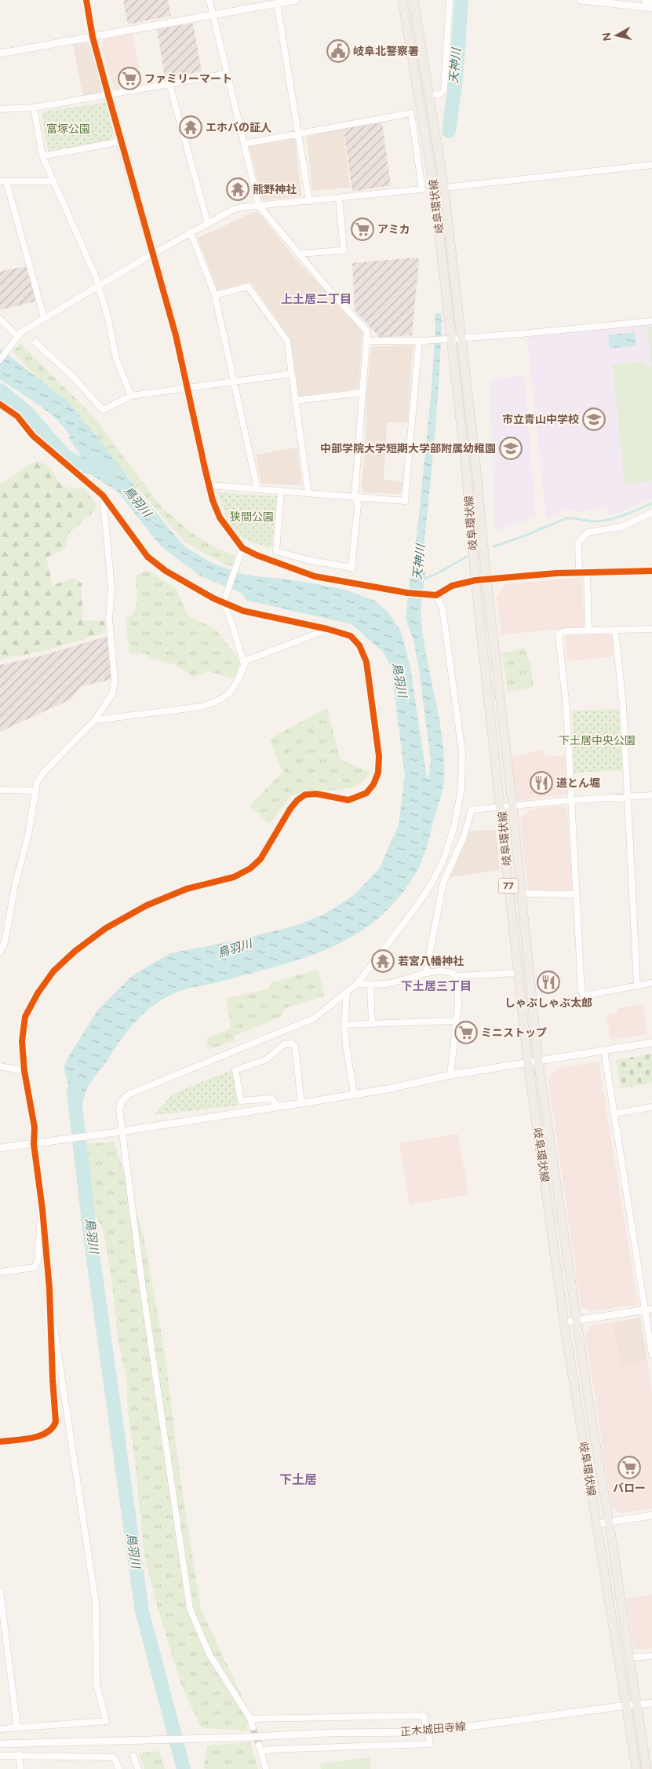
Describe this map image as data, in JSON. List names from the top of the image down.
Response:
{
  "streets": {
    "main road": ["岐阜環状線", "77"],
    "street": ["正木城田寺線"]
  },
  "crossings": [
    ["岐阜環状線", "正木城田寺線"]
  ],
  "districts": ["上土居二丁目", "下土居三丁目", "下土居"],
  "water": ["天神川", "鳥羽川"],
  "parks": ["富塚公園", "狭間公園", "下土居中央公園"],
  "places": {
    "public building": ["岐阜北警察署"],
    "supermarket": [
      "ファミリーマート",
      "アミカ",
      "ミニストップ",
      "バロー"
    ],
    "temple": ["エホバの証人", "熊野神社", "若宮八幡神社"],
    "school or university": ["市立青山中学校", "中部学院大学短期大学部附属幼稚園"],
    "restaurant": ["道とん堀", "しゃぶしゃぶ太郎"]
  },
  "north": "left"
}
